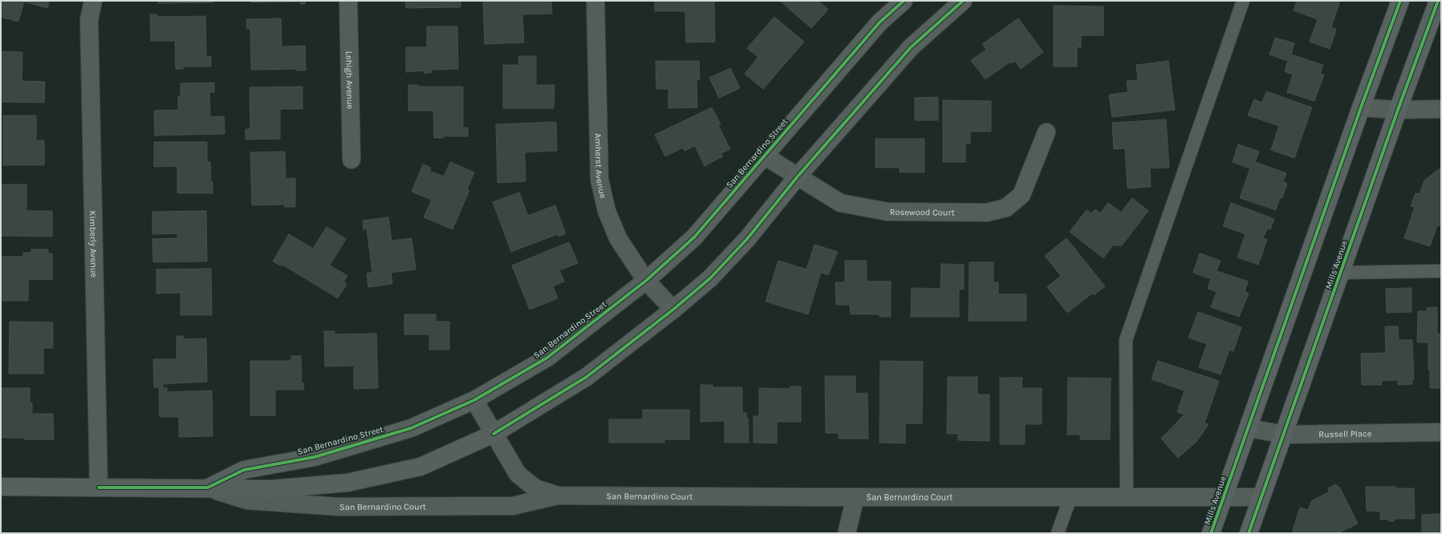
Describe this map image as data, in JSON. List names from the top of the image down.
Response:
{
  "streets": {
    "main road": ["San Bernardino Street", "Mills Avenue"],
    "street": [
      "Lehigh Avenue",
      "Amherst Avenue",
      "Rosewood Court",
      "Kimberly Avenue",
      "Russell Place",
      "San Bernardino Court"
    ]
  },
  "crossings": [
    ["San Bernardino Street", "Amherst Avenue"],
    ["San Bernardino Street", "Rosewood Court"],
    ["San Bernardino Street", "Kimberly Avenue"],
    ["San Bernardino Street", "San Bernardino Court"],
    ["Mills Avenue", "Russell Place"],
    ["Mills Avenue", "San Bernardino Court"]
  ]
}
